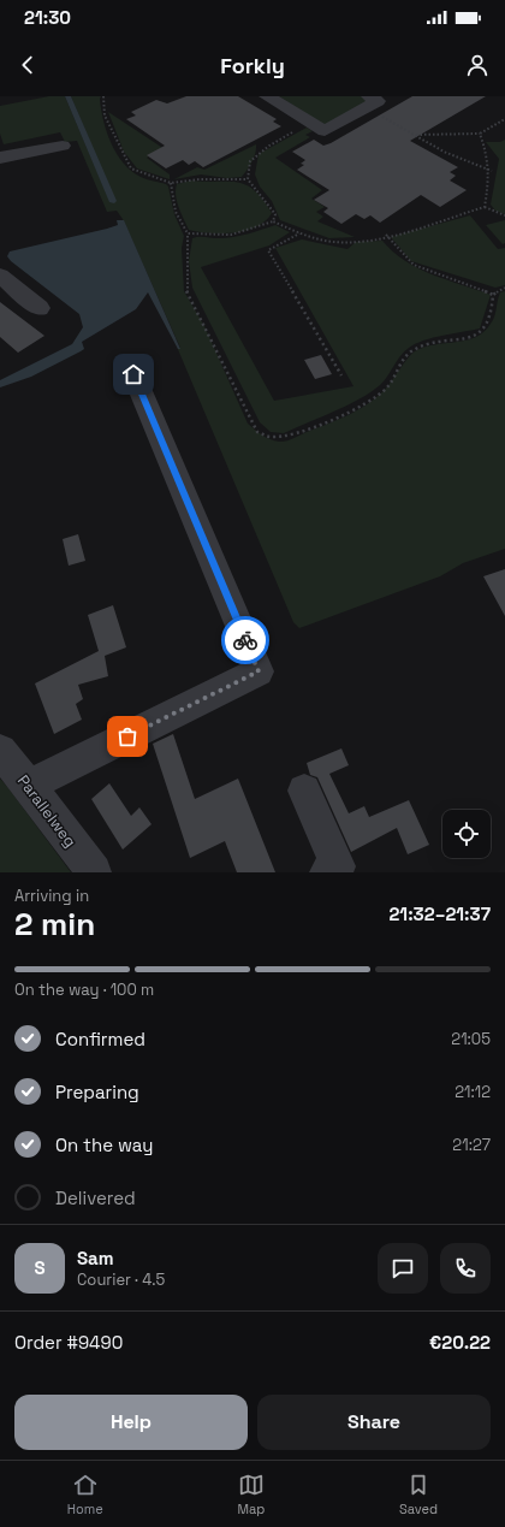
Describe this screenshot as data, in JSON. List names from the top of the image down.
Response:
{
  "streets": {
    "street": ["Parallelweg"]
  },
  "page": {
    "status": "21:30",
    "header": "Forkly",
    "heading": ["2 min", "Arriving in", "21:32–21:37"],
    "panel": [
      "Sam",
      "Courier · 4.5",
      "Order #9490",
      "€20.22"
    ],
    "bar": "On the way · 100 m",
    "list": [
      ["Confirmed", "21:05"],
      ["Preparing", "21:12"],
      ["On the way", "21:27"],
      "Delivered"
    ],
    "round": "S",
    "buttons": ["Help", "Share"],
    "tabs": ["Home", "Map", "Saved"]
  }
}
